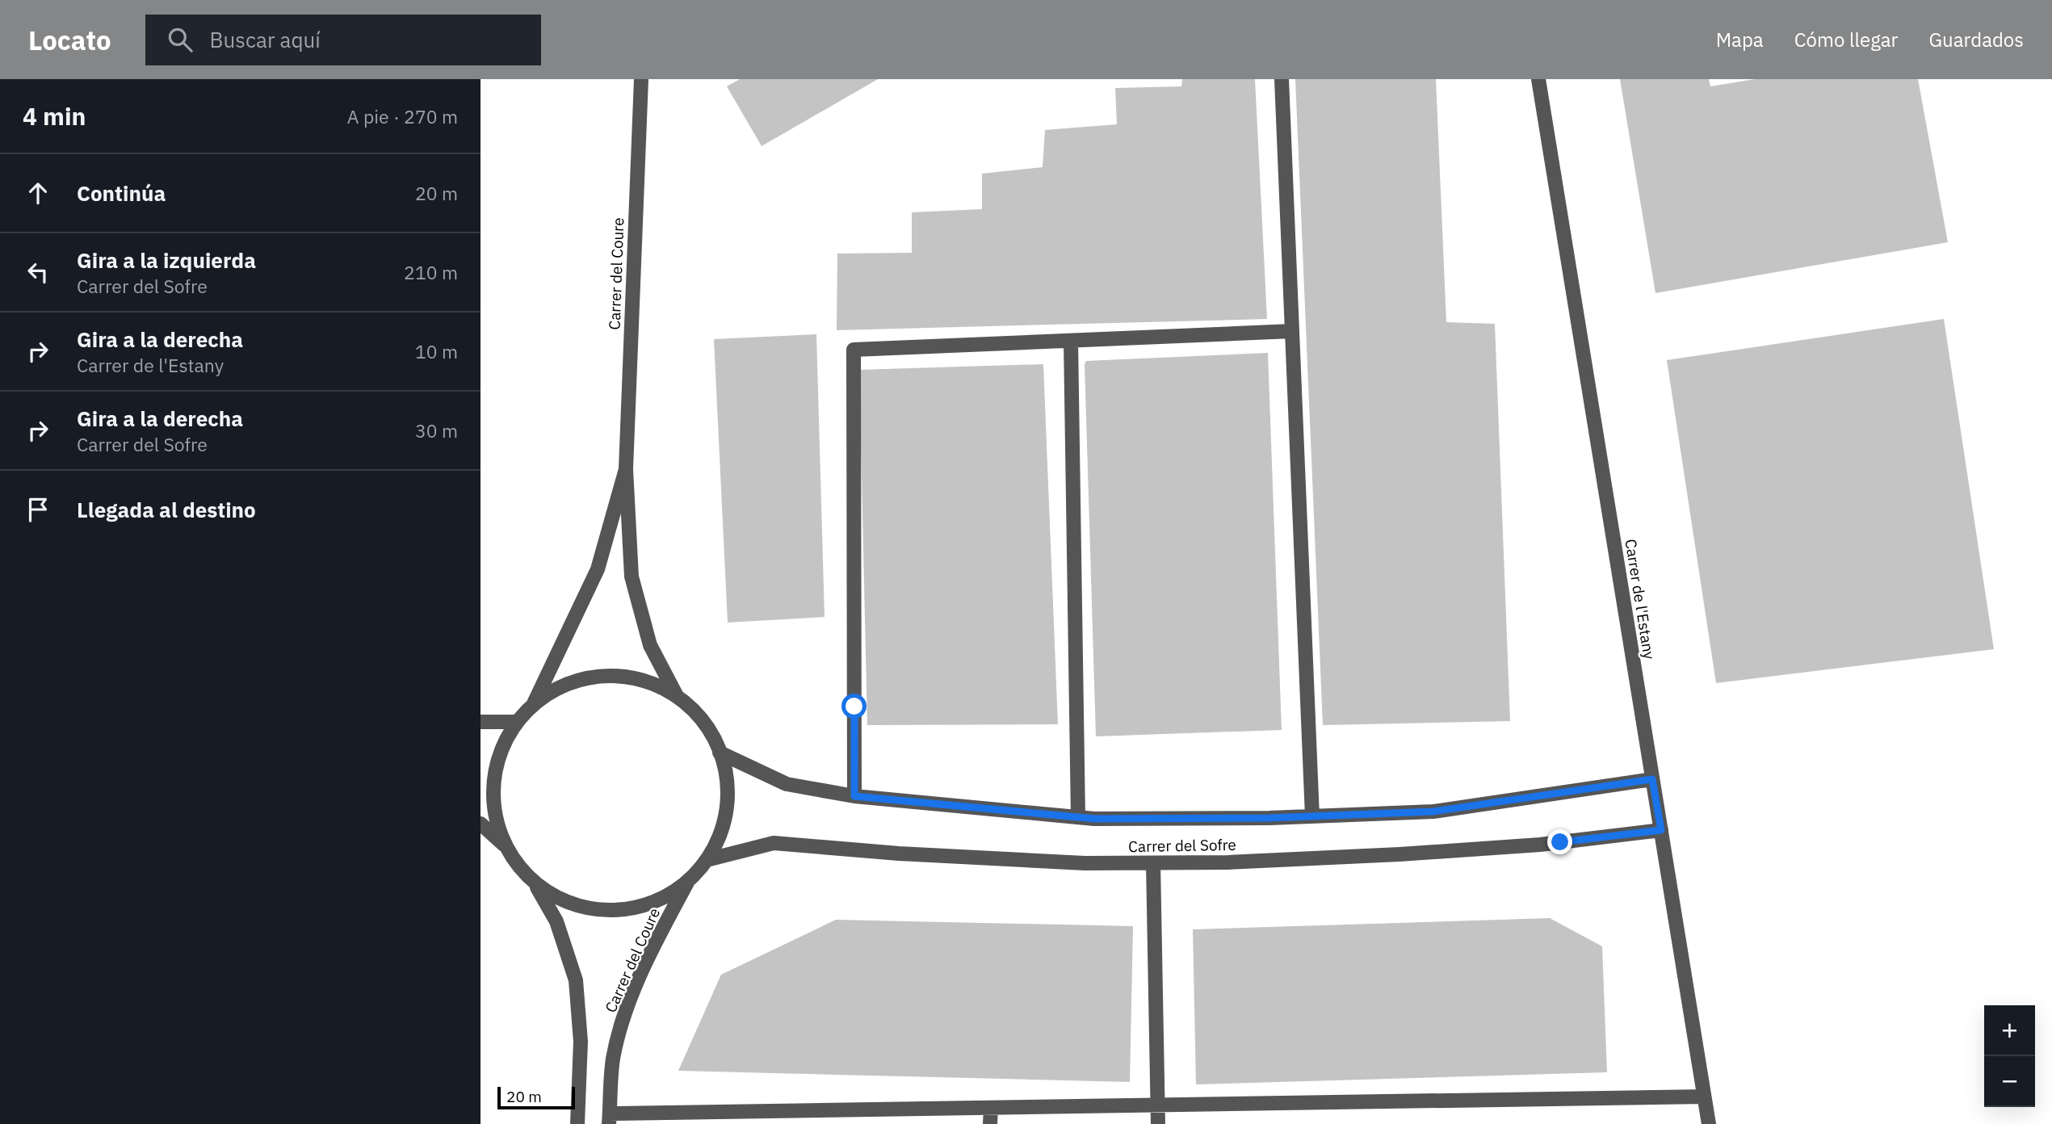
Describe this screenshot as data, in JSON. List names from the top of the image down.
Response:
{
  "streets": {
    "street": ["Carrer del Coure", "Carrer de l'Estany", "Carrer del Sofre"]
  },
  "crossings": [
    ["Carrer de l'Estany", "Carrer del Sofre"]
  ],
  "scale_bar": "20 m",
  "page": {
    "header": "Locato",
    "search": "Buscar aquí",
    "nav": ["Mapa", "Cómo llegar", "Guardados"],
    "heading": ["4 min", "A pie · 270 m"],
    "list": [
      ["Continúa", "20 m"],
      ["Gira a la izquierda", "Carrer del Sofre", "210 m"],
      ["Gira a la derecha", "Carrer de l'Estany", "10 m"],
      ["Gira a la derecha", "Carrer del Sofre", "30 m"],
      "Llegada al destino"
    ],
    "map_buttons": ["+", "−"],
    "scale": "20 m"
  }
}
